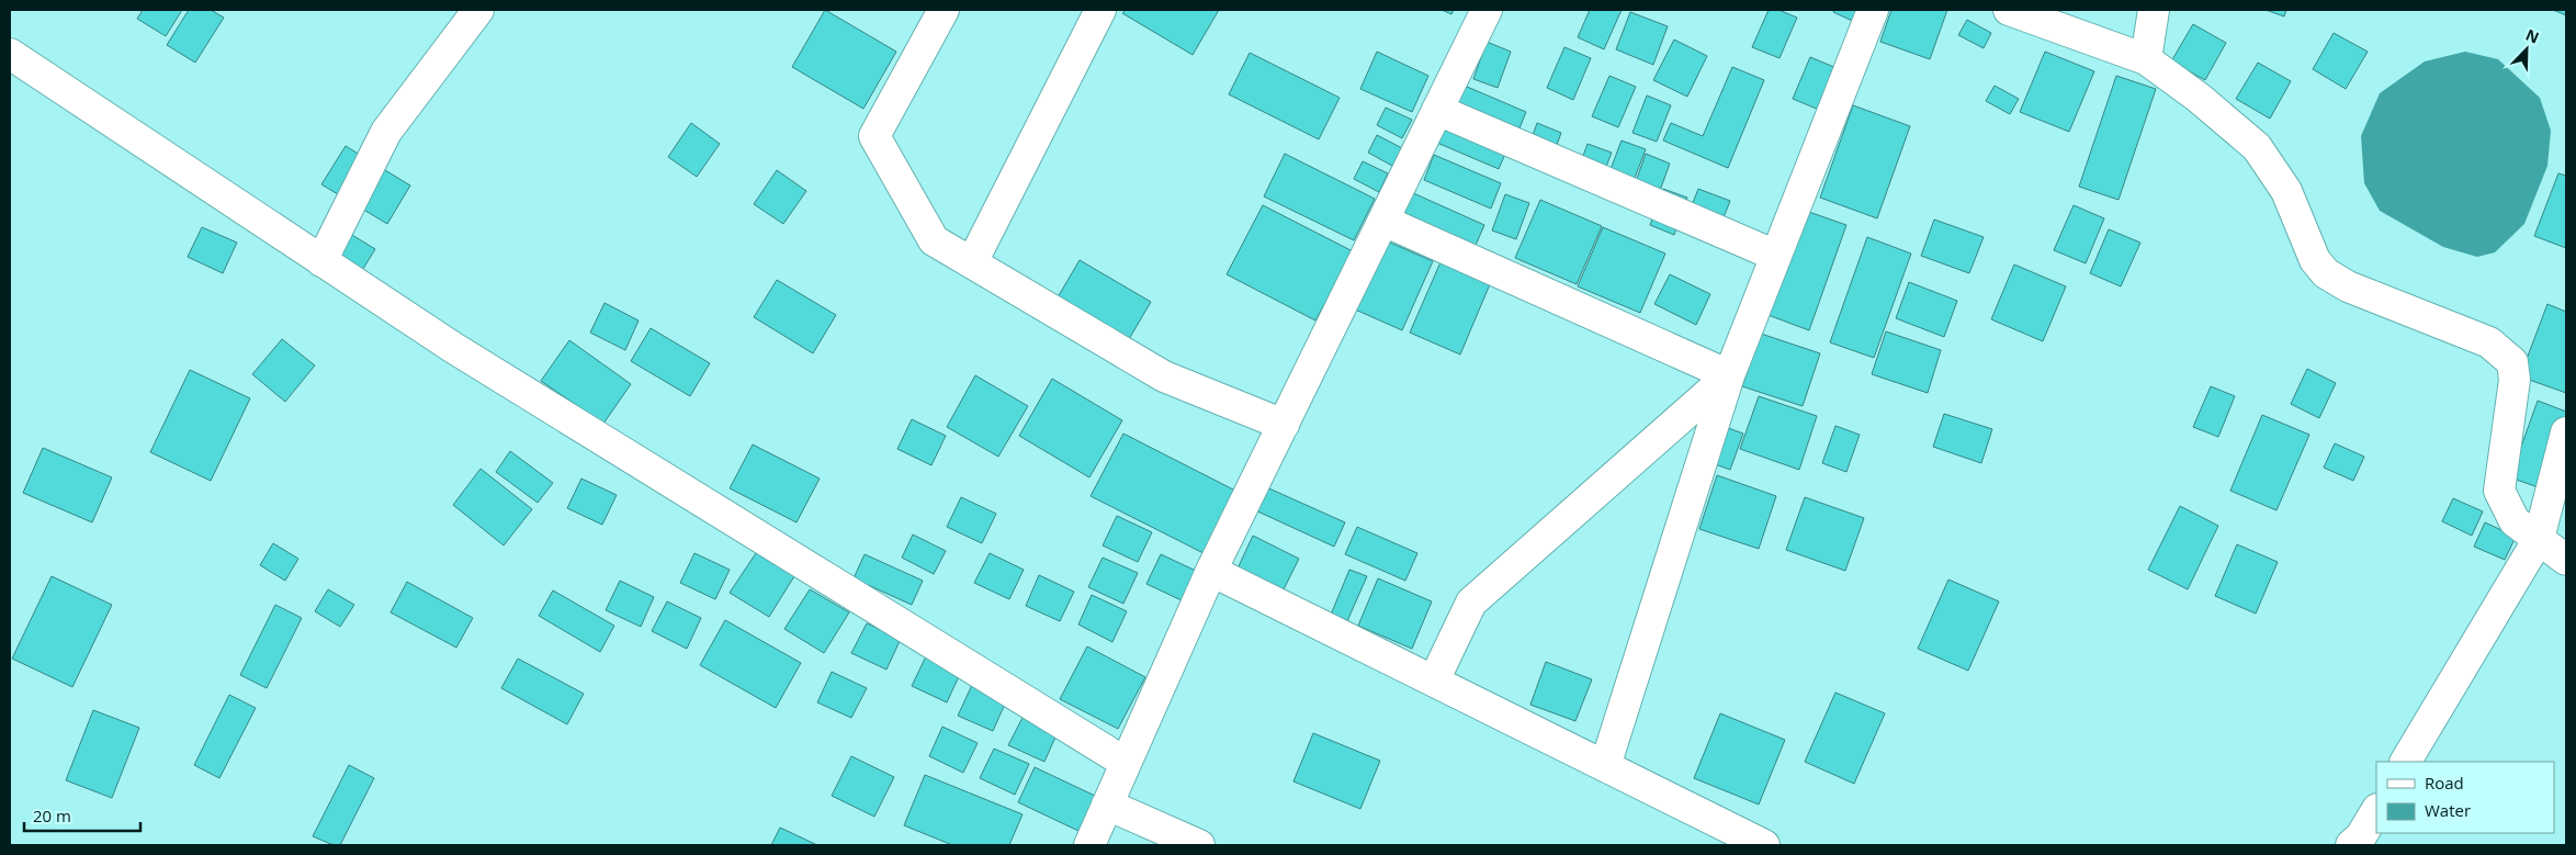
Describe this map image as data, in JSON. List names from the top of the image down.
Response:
{
  "legend": ["Road", "Water"],
  "scale_bar": "20 m",
  "north": "top right"
}
